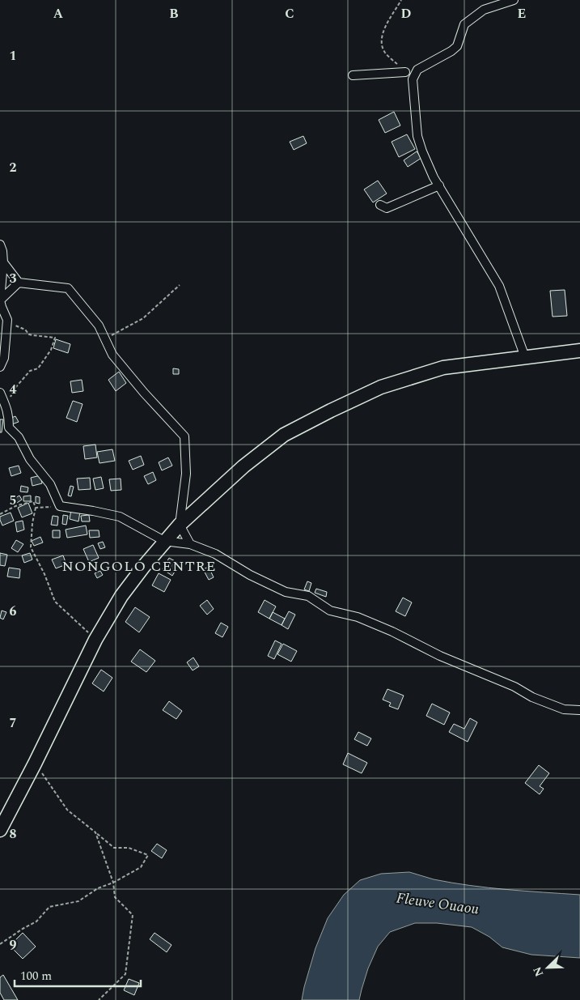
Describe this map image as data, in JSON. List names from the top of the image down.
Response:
{
  "districts": ["NONGOLO CENTRE"],
  "water": ["Fleuve Ouaou"],
  "scale_bar": "100 m",
  "north": "bottom left",
  "grid": {
    "columns": [
      "A",
      "B",
      "C",
      "D",
      "E"
    ],
    "rows": [
      "1",
      "2",
      "3",
      "4",
      "5",
      "6",
      "7",
      "8",
      "9"
    ]
  }
}
